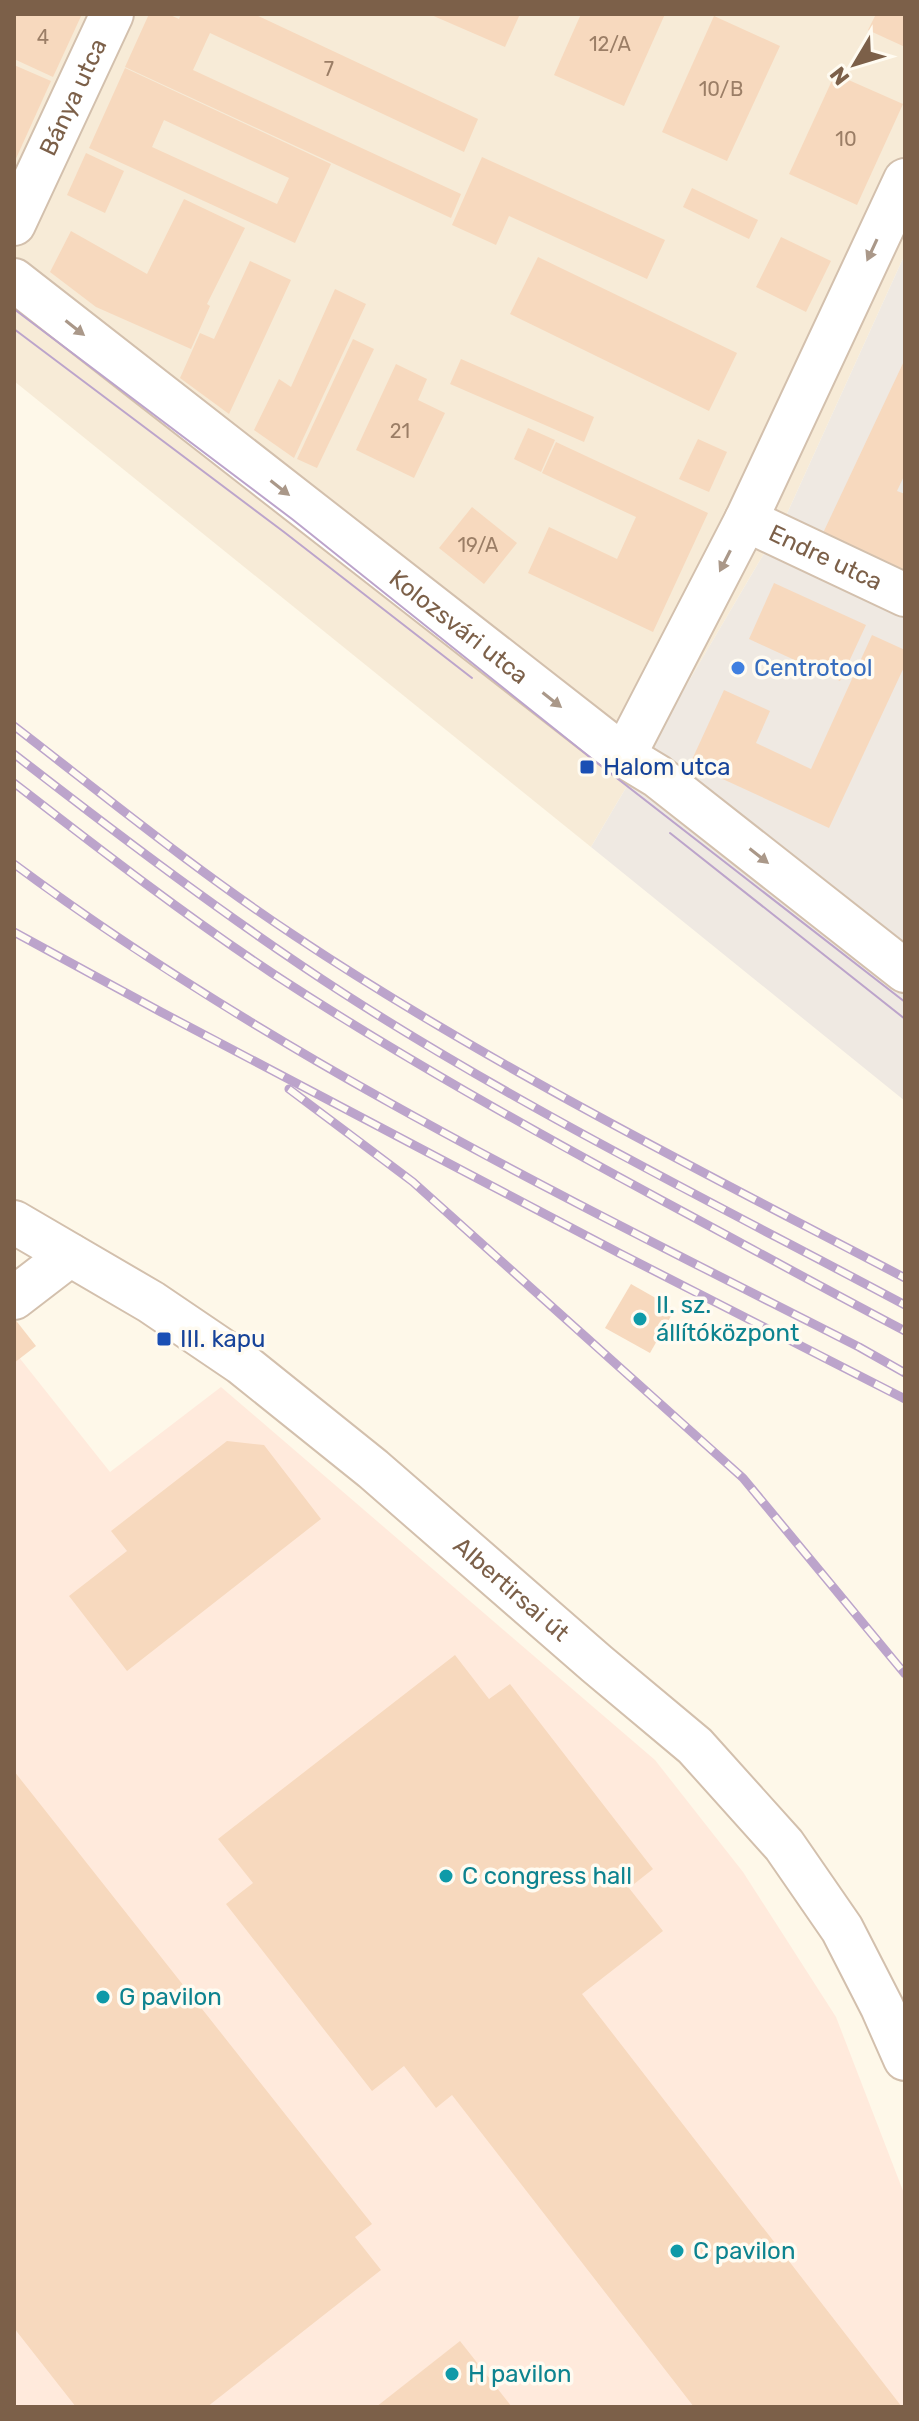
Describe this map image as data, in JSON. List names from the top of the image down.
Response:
{
  "streets": {
    "street": [
      "Bánya utca",
      "Endre utca",
      "Kolozsvári utca",
      "Albertirsai út"
    ]
  },
  "one_way": ["Kolozsvári utca"],
  "places": {
    "other": [
      "Centrotool",
      "II. sz. állítóközpont",
      "C congress hall",
      "G pavilon",
      "C pavilon",
      "H pavilon"
    ],
    "transit": ["Halom utca", "III. kapu"]
  },
  "house_numbers": [
    "4",
    "12/A",
    "7",
    "10/B",
    "10",
    "21",
    "19/A"
  ],
  "north": "bottom left"
}
